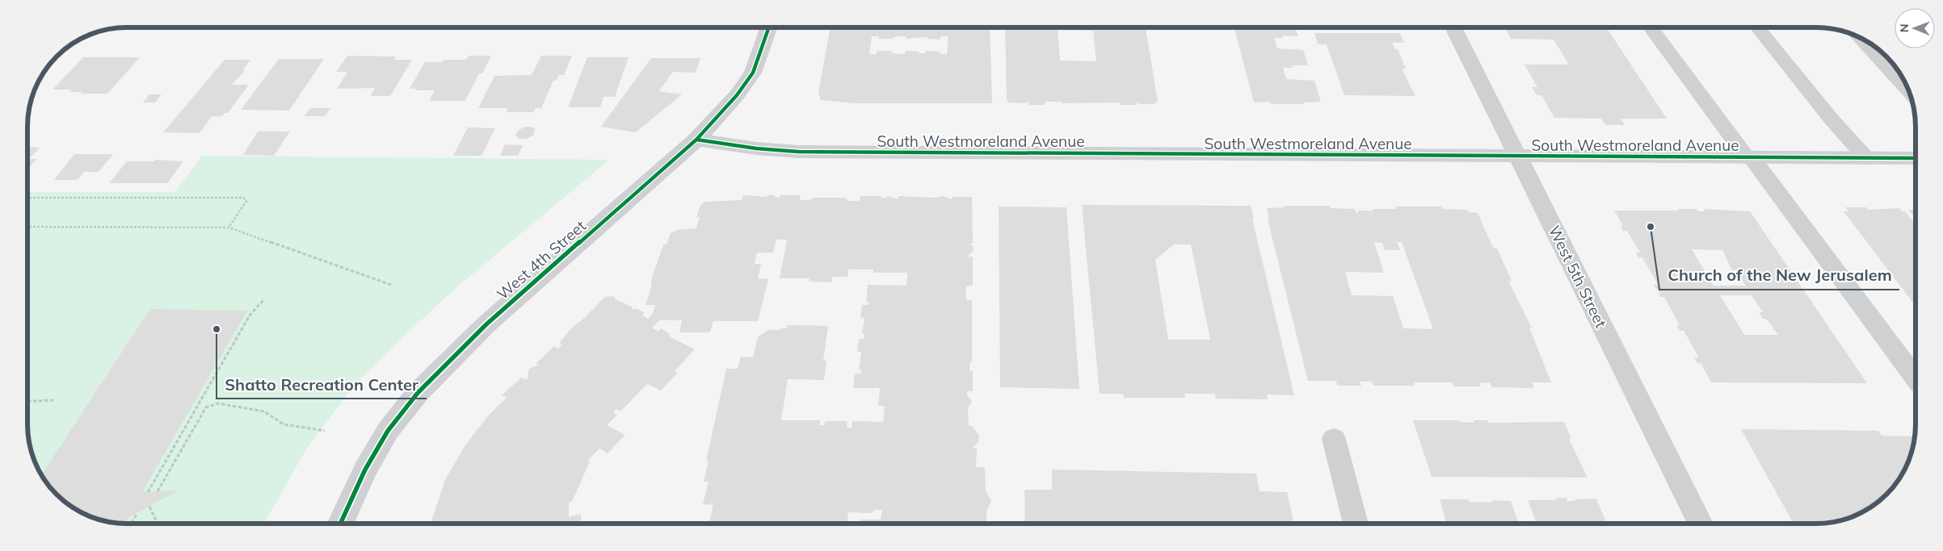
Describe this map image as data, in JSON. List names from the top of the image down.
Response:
{
  "streets": {
    "street": ["South Westmoreland Avenue", "West 4th Street", "West 5th Street"]
  },
  "crossings": [
    ["South Westmoreland Avenue", "West 4th Street"],
    ["South Westmoreland Avenue", "West 5th Street"]
  ],
  "places": ["Church of the New Jerusalem", "Shatto Recreation Center"],
  "north": "left"
}
